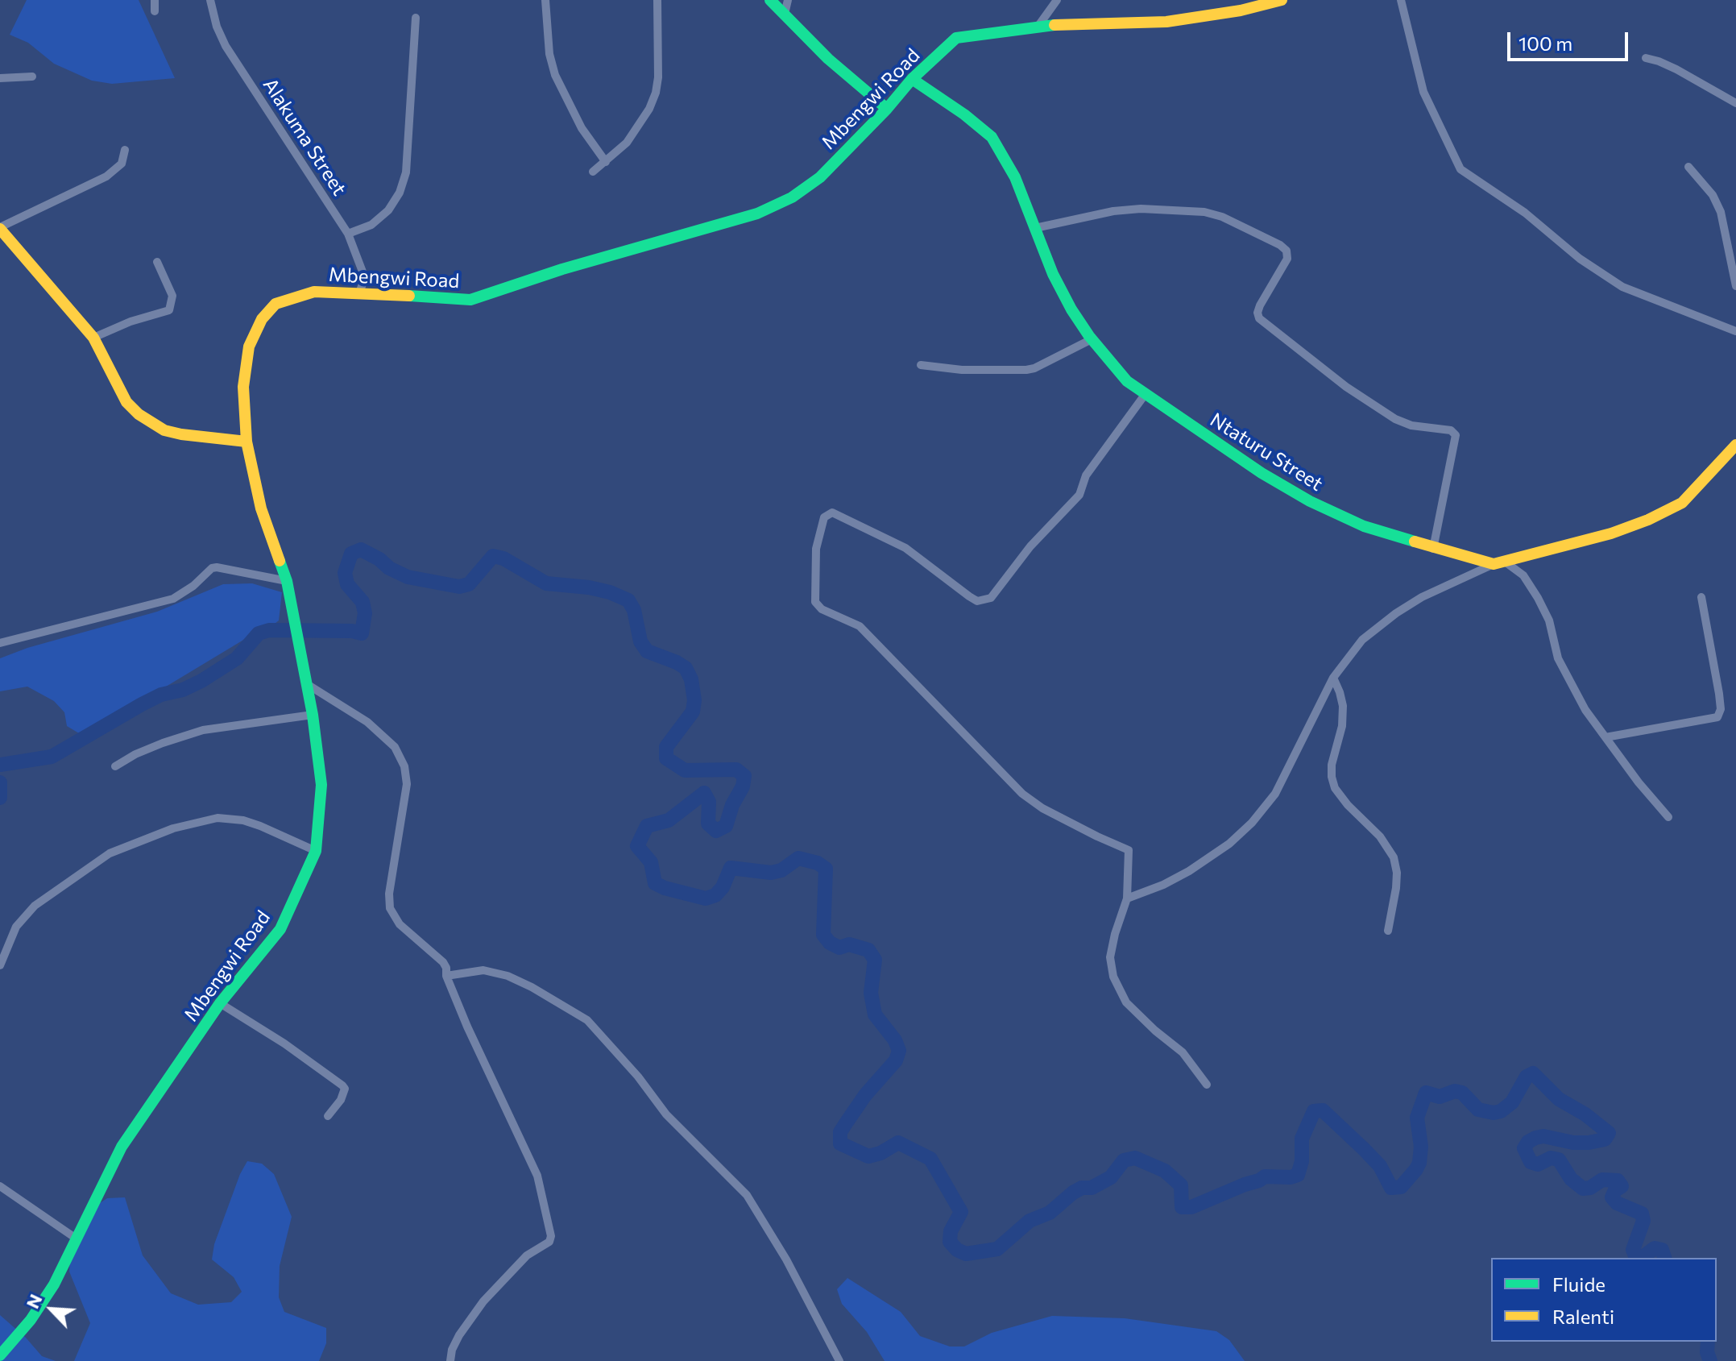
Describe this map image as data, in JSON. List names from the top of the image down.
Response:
{
  "streets": {
    "main road": ["Mbengwi Road", "Ntaturu Street"],
    "street": ["Alakuma Street"]
  },
  "crossings": [
    ["Mbengwi Road", "Alakuma Street"],
    ["Mbengwi Road", "Ntaturu Street"]
  ],
  "legend": ["Fluide", "Ralenti"],
  "scale_bar": "100 m",
  "north": "top left"
}
